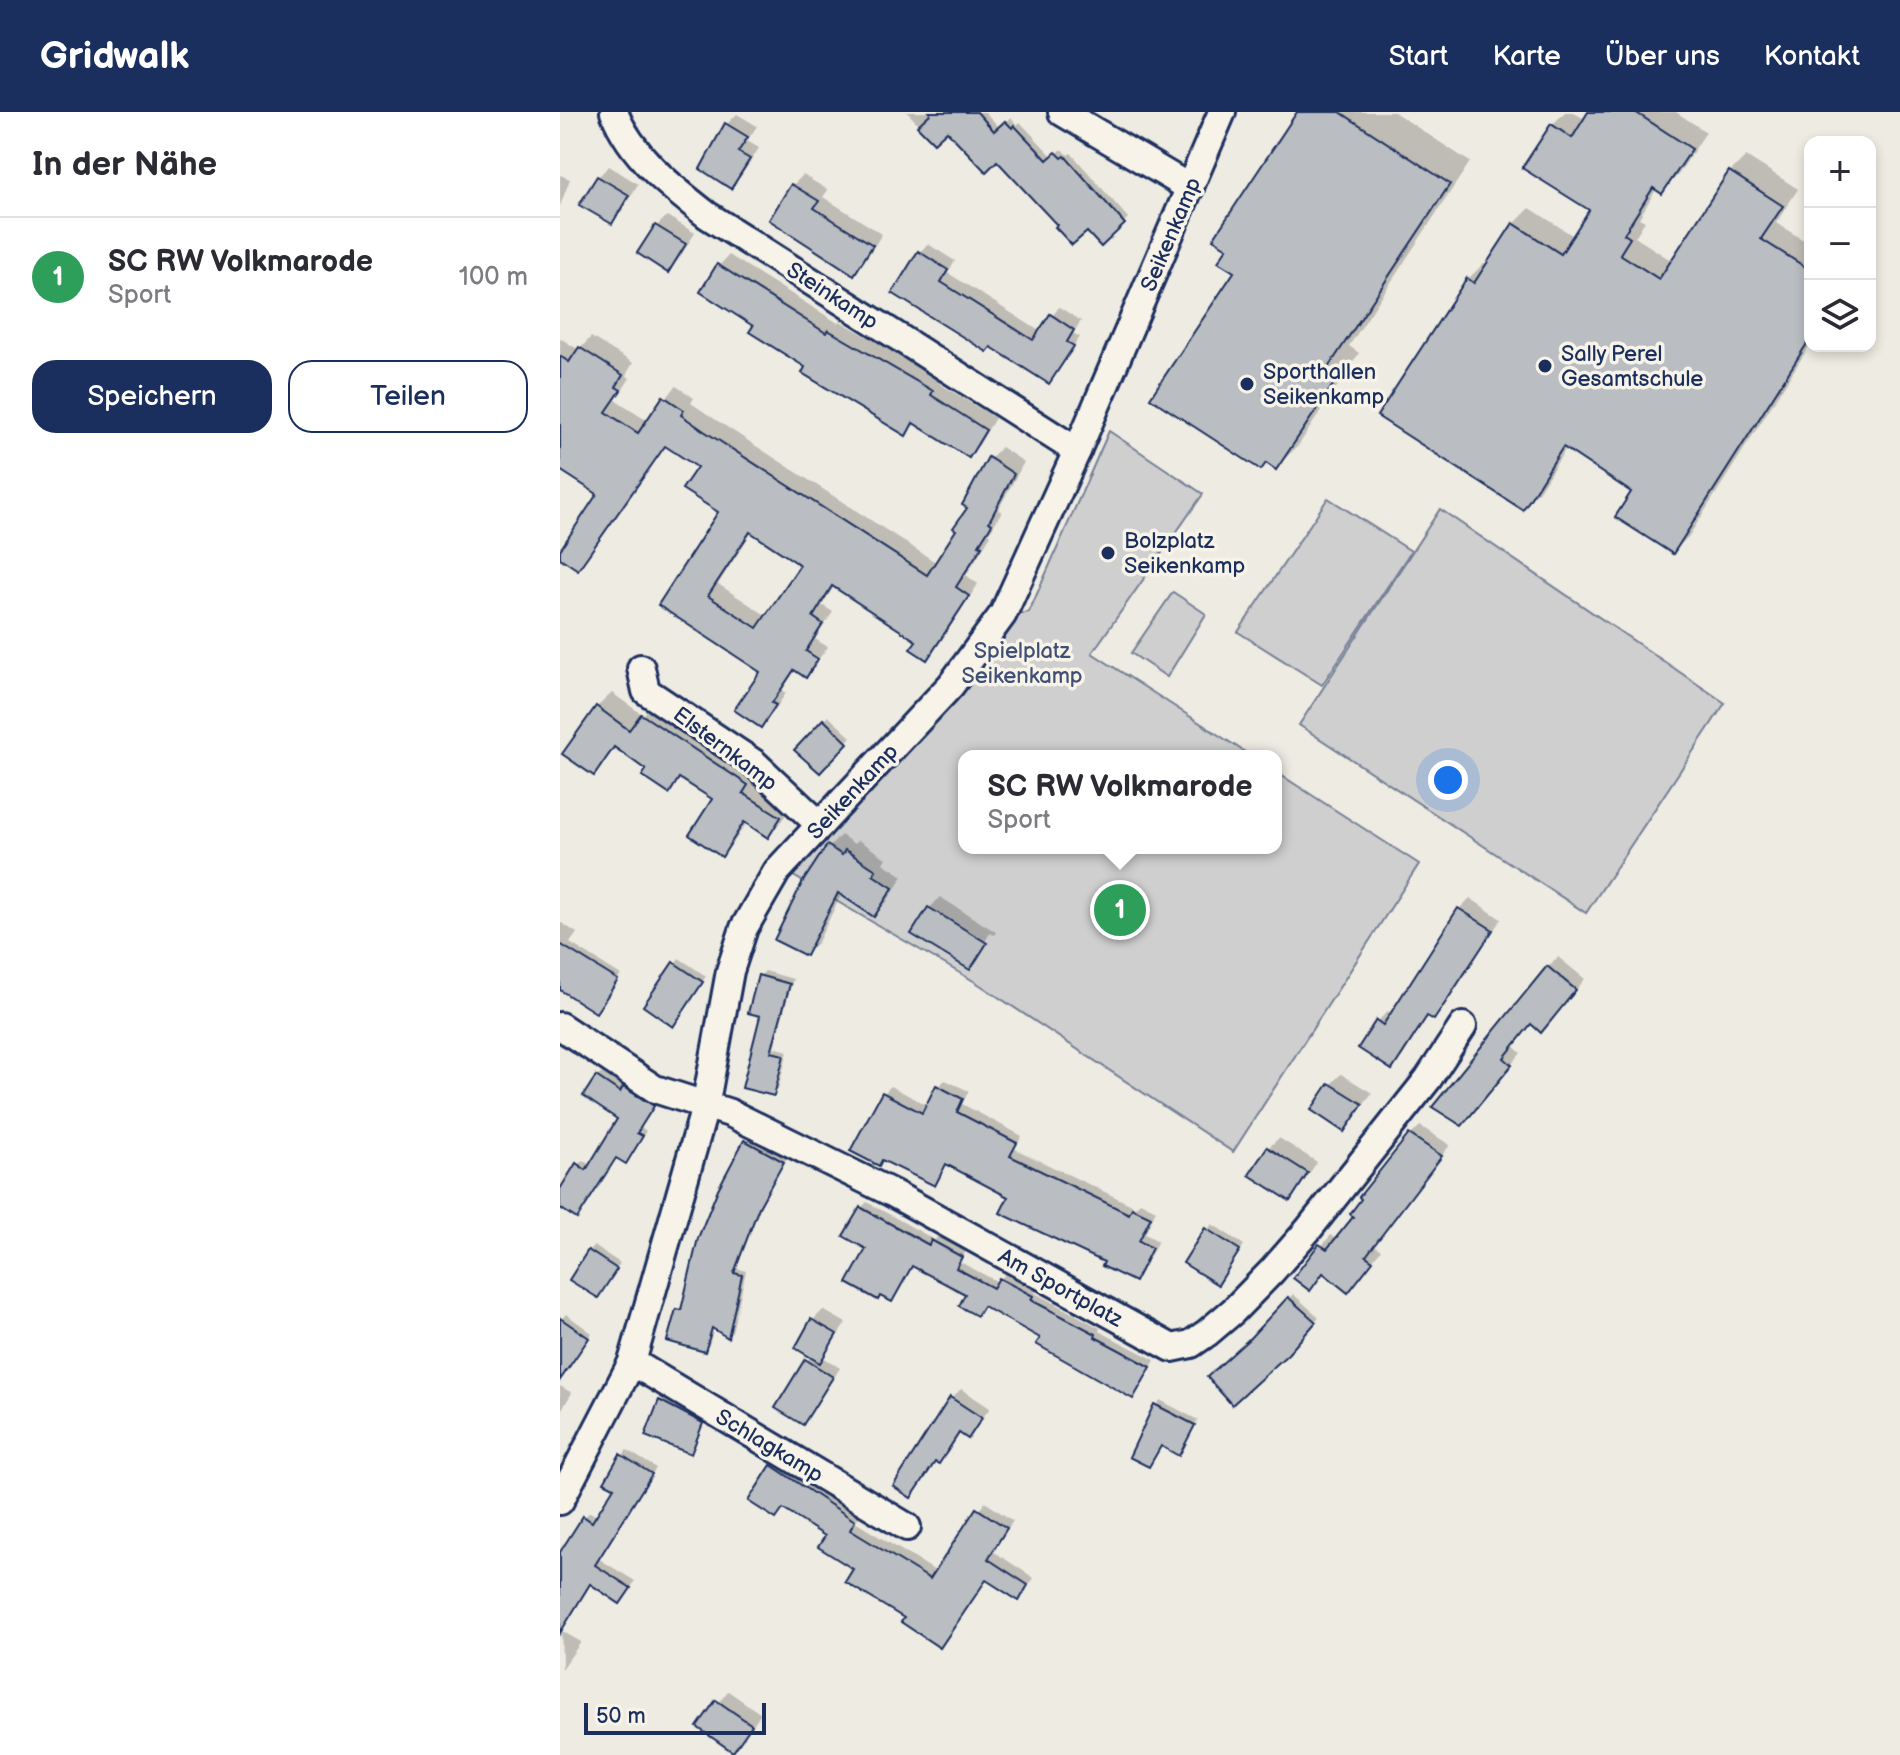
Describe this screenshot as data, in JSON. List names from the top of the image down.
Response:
{
  "streets": {
    "street": [
      "Seikenkamp",
      "Steinkamp",
      "Elsternkamp",
      "Am Sportplatz",
      "Schlagkamp"
    ]
  },
  "crossings": [
    ["Seikenkamp", "Steinkamp"],
    ["Seikenkamp", "Elsternkamp"],
    ["Seikenkamp", "Am Sportplatz"],
    ["Seikenkamp", "Schlagkamp"]
  ],
  "parks": ["Spielplatz Seikenkamp"],
  "places": ["Sally Perel Gesamtschule", "Sporthallen Seikenkamp", "Bolzplatz Seikenkamp"],
  "scale_bar": "50 m",
  "page": {
    "header": "Gridwalk",
    "nav": [
      "Start",
      "Karte",
      "Über uns",
      "Kontakt"
    ],
    "heading": "In der Nähe",
    "map_buttons": ["+", "−"],
    "list": [
      {
        "mark": "1",
        "name": "SC RW Volkmarode",
        "note": "Sport",
        "value": "100 m"
      }
    ],
    "buttons": ["Speichern", "Teilen"],
    "popup": ["SC RW Volkmarode", "Sport"],
    "pins": "1",
    "scale": "50 m"
  }
}
